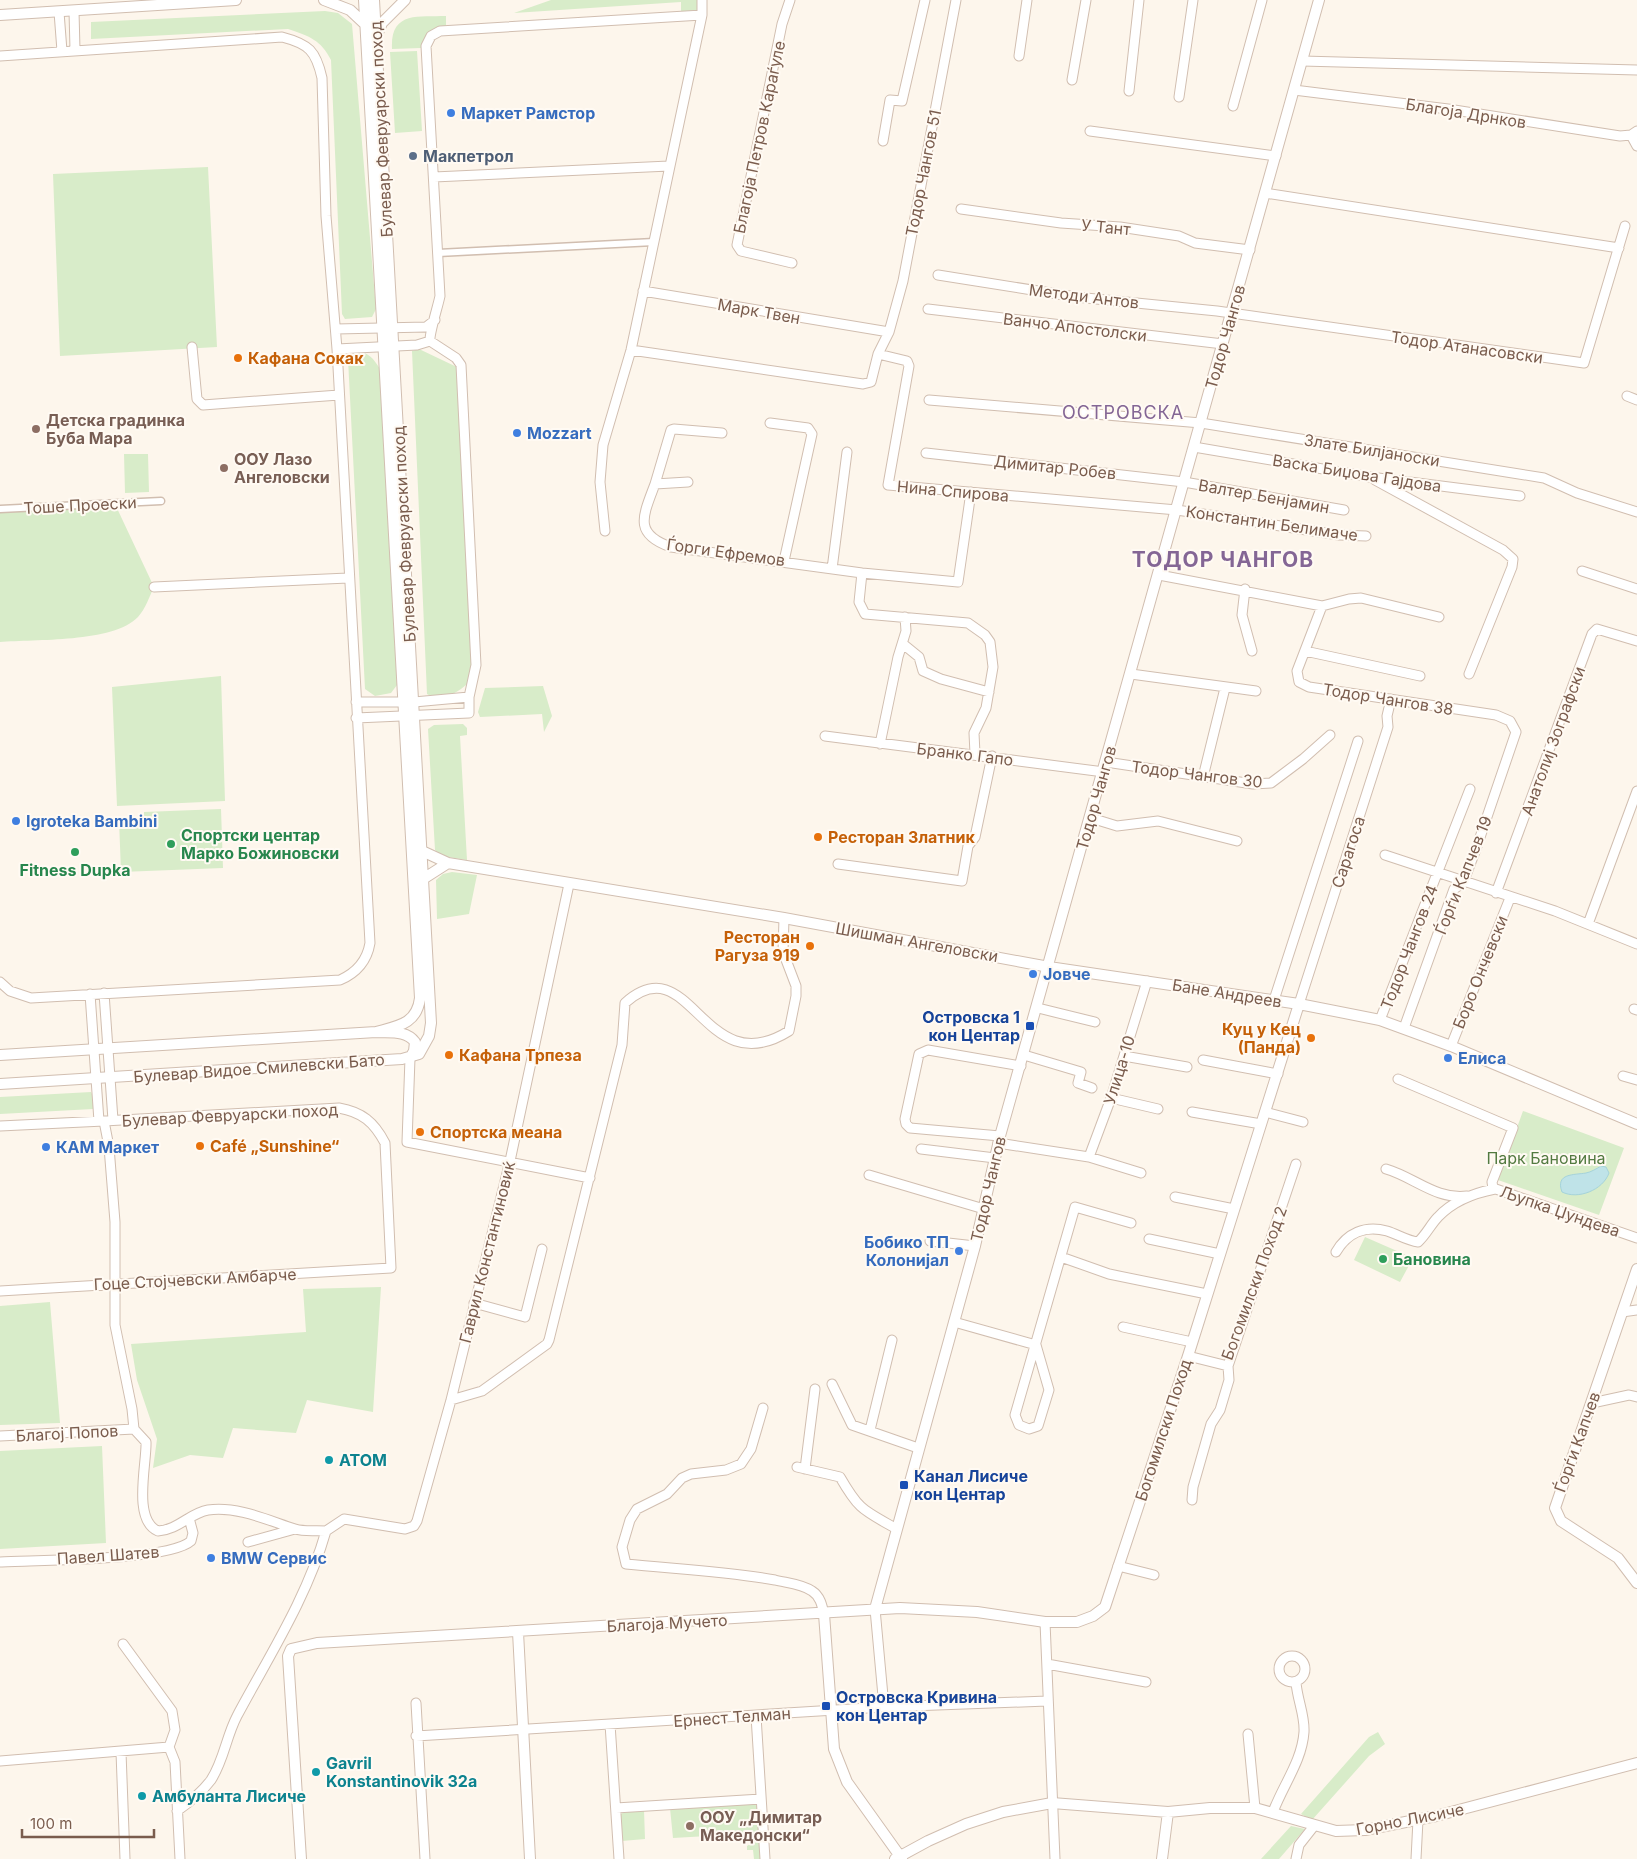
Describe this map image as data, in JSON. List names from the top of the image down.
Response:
{
  "streets": {
    "street": [
      "Благоја Дрнков",
      "Булевар Февруарски поход",
      "Благоја Петров Караѓуле",
      "Тодор Чангов 51",
      "У Тант",
      "Методи Антов",
      "Марк Твен",
      "Ванчо Апостолски",
      "Тодор Чангов",
      "Тодор Атанасовски",
      "Злате Билјаноски",
      "Димитар Робев",
      "Васка Биџова Гајдова",
      "Нина Спирова",
      "Валтер Бенјамин",
      "Тоше Проески",
      "Константин Белимаче",
      "Ѓорги Ефремов",
      "Тодор Чангов 38",
      "Анатолиј Зографски",
      "Бранко Гапо",
      "Тодор Чангов 30",
      "Сарагоса",
      "Ѓорѓи Капчев 19",
      "Шишман Ангеловски",
      "Тодор Чангов 24",
      "Боро Ончевски",
      "Бане Андреев",
      "Булевар Видое Смилевски Бато",
      "Улица-10",
      "Љупка Џундева",
      "Гаврил Константиновиќ",
      "Гоце Стојчевски Амбарче",
      "Богомилски Поход 2",
      "Богомилски Поход",
      "Благој Попов",
      "Ѓорѓи Капчев",
      "Павел Шатев",
      "Благоја Мучето",
      "Ернест Телман",
      "Горно Лисиче"
    ]
  },
  "crossings": [
    ["Благоја Дрнков", "Тодор Чангов"],
    ["Булевар Февруарски поход", "Булевар Видое Смилевски Бато"],
    ["Булевар Февруарски поход", "Гоце Стојчевски Амбарче"],
    ["Булевар Февруарски поход", "Благој Попов"],
    ["Тодор Чангов 51", "Марк Твен"],
    ["Тодор Чангов 51", "Нина Спирова"],
    ["У Тант", "Тодор Чангов"],
    ["Методи Антов", "Тодор Чангов"],
    ["Методи Антов", "Тодор Атанасовски"],
    ["Ванчо Апостолски", "Тодор Чангов"],
    ["Тодор Чангов", "Тодор Атанасовски"],
    ["Тодор Чангов", "Злате Билјаноски"],
    ["Тодор Чангов", "Димитар Робев"],
    ["Тодор Чангов", "Васка Биџова Гајдова"],
    ["Тодор Чангов", "Нина Спирова"],
    ["Тодор Чангов", "Валтер Бенјамин"],
    ["Тодор Чангов", "Константин Белимаче"],
    ["Тодор Чангов", "Бранко Гапо"],
    ["Тодор Чангов", "Тодор Чангов 30"],
    ["Тодор Чангов", "Шишман Ангеловски"],
    ["Тодор Чангов", "Бане Андреев"],
    ["Тодор Чангов", "Благоја Мучето"],
    ["Тодор Чангов", "Ернест Телман"],
    ["Злате Билјаноски", "Васка Биџова Гајдова"],
    ["Димитар Робев", "Валтер Бенјамин"],
    ["Нина Спирова", "Константин Белимаче"],
    ["Нина Спирова", "Ѓорги Ефремов"],
    ["Тодор Чангов 38", "Сарагоса"],
    ["Тодор Чангов 38", "Ѓорѓи Капчев 19"],
    ["Бранко Гапо", "Тодор Чангов 30"],
    ["Сарагоса", "Бане Андреев"],
    ["Сарагоса", "Богомилски Поход"],
    ["Ѓорѓи Капчев 19", "Бане Андреев"],
    ["Шишман Ангеловски", "Бане Андреев"],
    ["Тодор Чангов 24", "Бане Андреев"],
    ["Бане Андреев", "Улица-10"],
    ["Бане Андреев", "Богомилски Поход"],
    ["Богомилски Поход 2", "Богомилски Поход"],
    ["Богомилски Поход", "Благоја Мучето"]
  ],
  "districts": ["ОСТРОВСКА", "ТОДОР ЧАНГОВ"],
  "parks": ["Парк Бановина"],
  "places": {
    "other": [
      "Маркет Рамстор",
      "Макпетрол",
      "Кафана Сокак",
      "Детска градинка Буба Мара",
      "Mozzart",
      "ООУ Лазо Ангеловски",
      "Igroteka Bambini",
      "Ресторан Златник",
      "Спортски центар Марко Божиновски",
      "Fitness Dupka",
      "Ресторан Рагуза 919",
      "Јовче",
      "Куц у Кец (Панда)",
      "Кафана Трпеза",
      "Елиса",
      "Спортска меана",
      "Café „Sunshine“",
      "КАМ Маркет",
      "Бобико ТП Колонијал",
      "Бановина",
      "АТОМ",
      "BMW Сервис",
      "Gavril Konstantinovik 32a",
      "Амбуланта Лисиче",
      "ООУ „Димитар Македонски“"
    ],
    "transit": ["Островска 1 кон Центар", "Канал Лисиче кон Центар", "Островска Кривина кон Центар"]
  },
  "scale_bar": "100 m"
}
